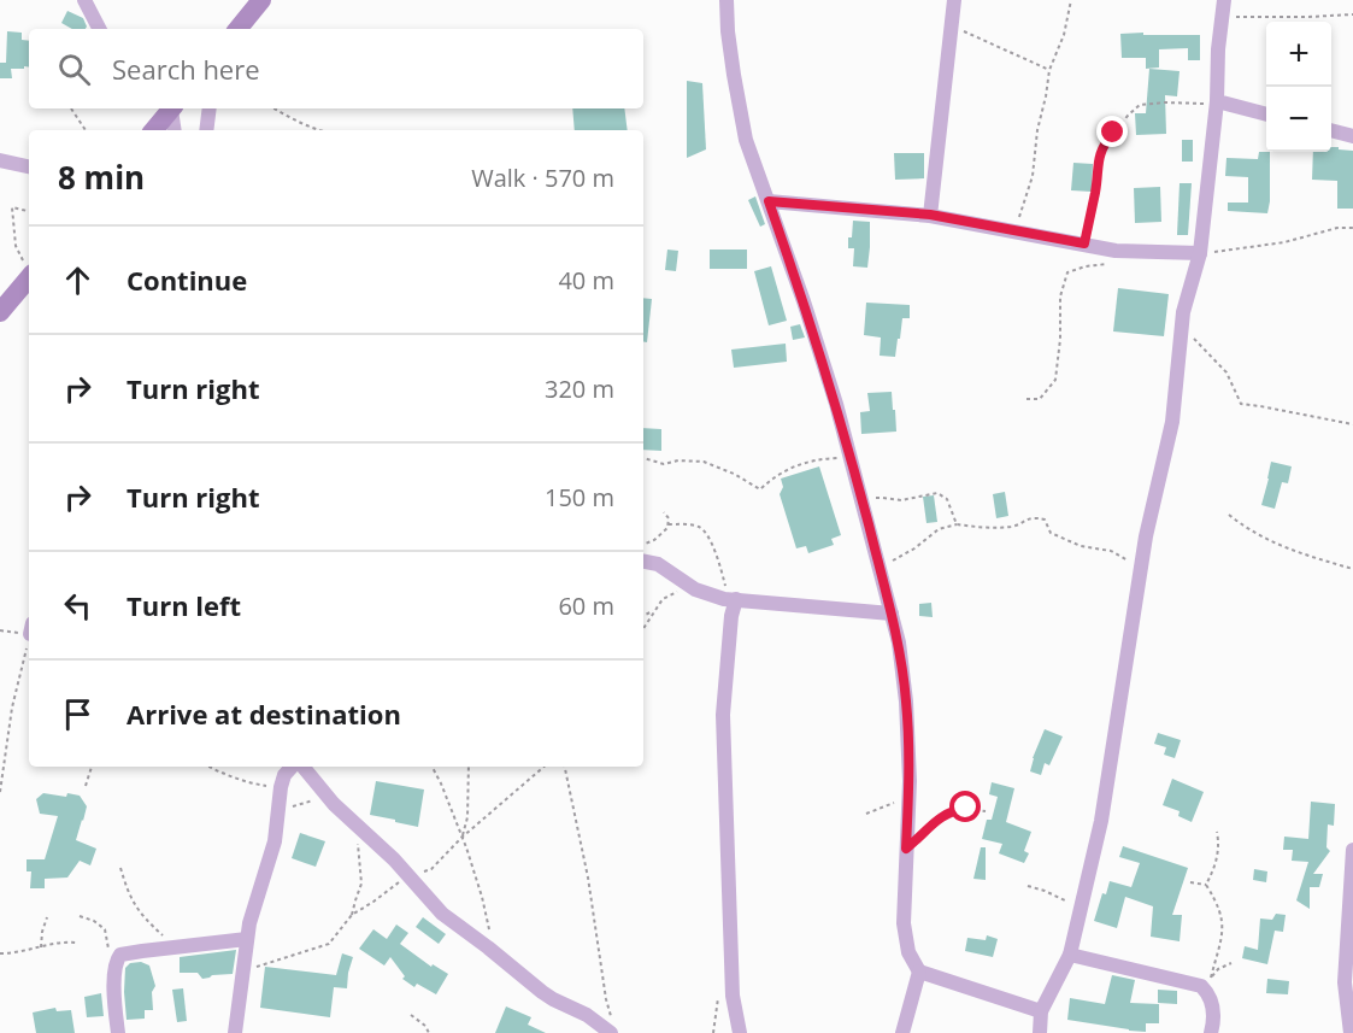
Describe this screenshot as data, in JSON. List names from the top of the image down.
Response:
{
  "page": {
    "map_buttons": ["+", "−"],
    "search": "Search here",
    "heading": ["8 min", "Walk · 570 m"],
    "list": [
      ["Continue", "40 m"],
      ["Turn right", "320 m"],
      ["Turn right", "150 m"],
      ["Turn left", "60 m"],
      "Arrive at destination"
    ]
  }
}
